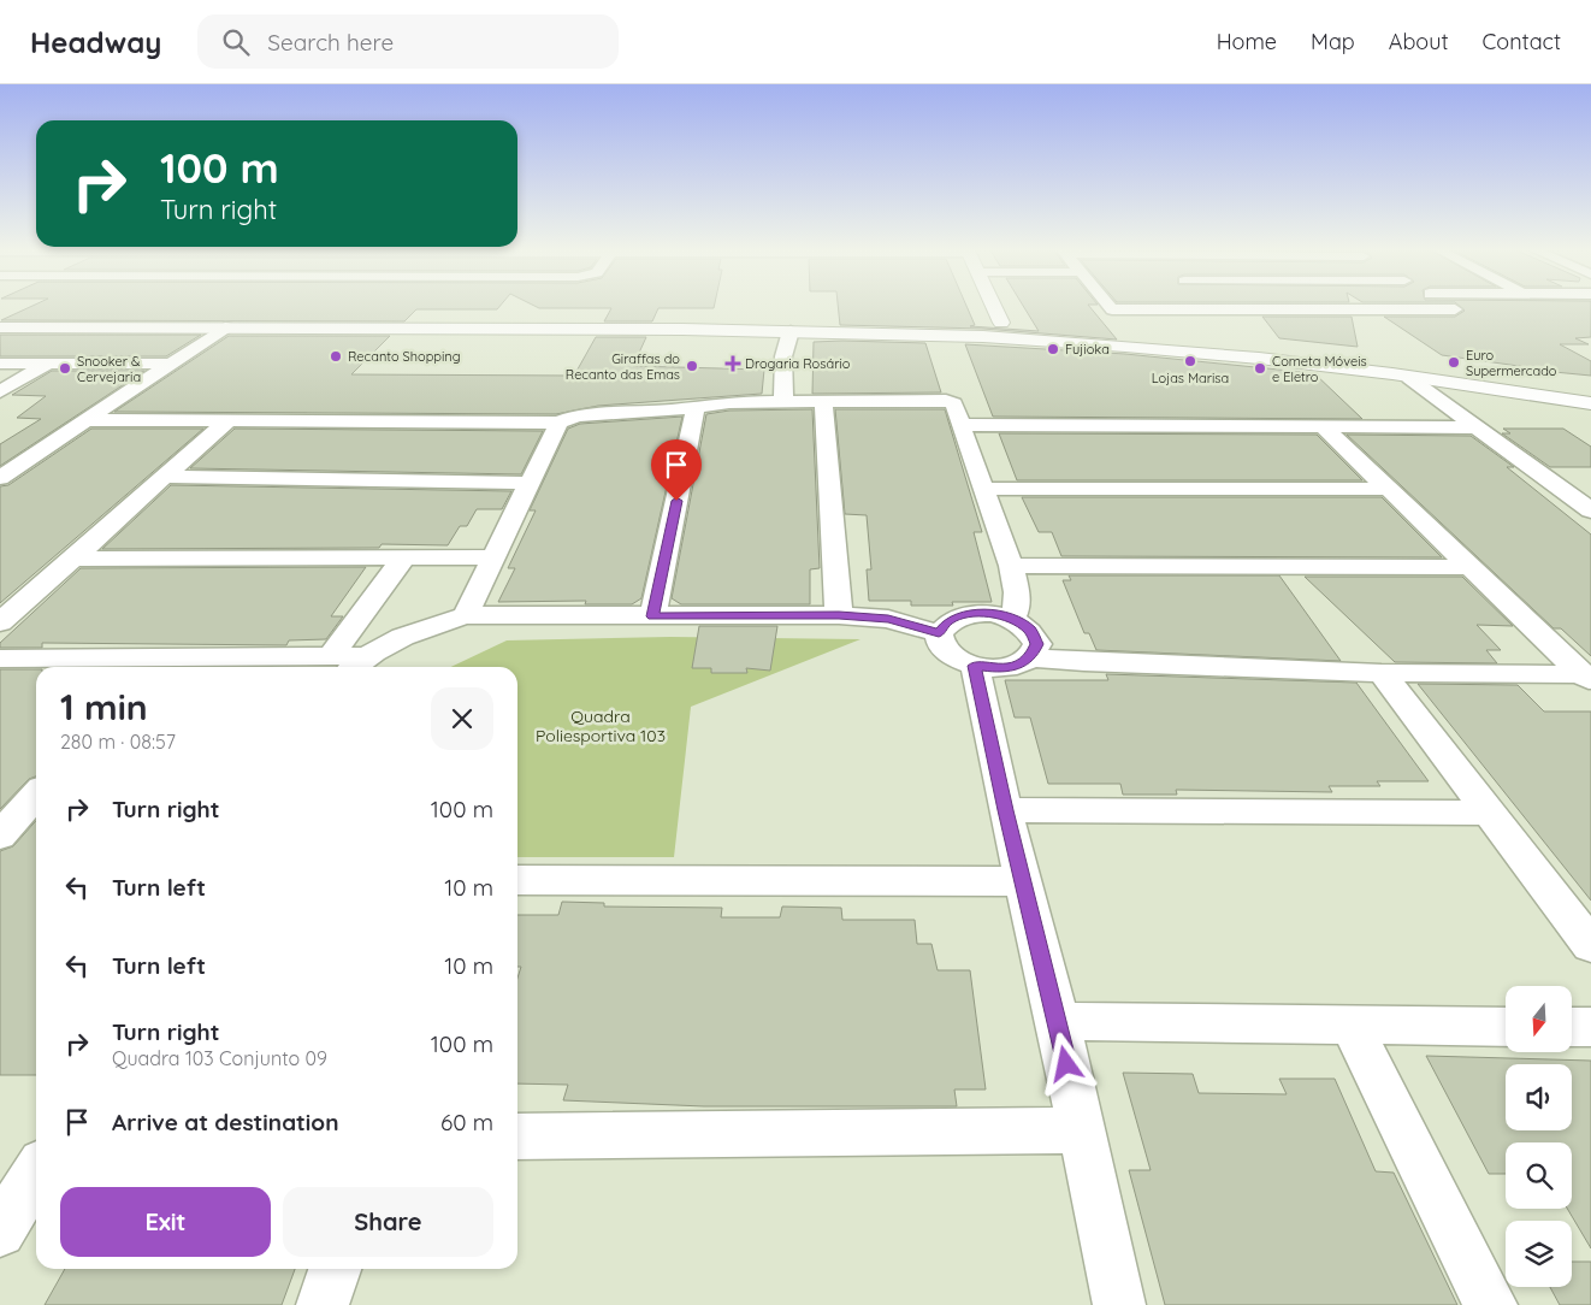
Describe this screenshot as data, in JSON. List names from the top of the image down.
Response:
{
  "parks": ["Quadra Poliesportiva 103"],
  "places": {
    "other": [
      "Fujioka",
      "Recanto Shopping",
      "Lojas Marisa",
      "Euro Supermercado",
      "Giraffas do Recanto das Emas",
      "Snooker & Cervejaria",
      "Cometa Móveis e Eletro"
    ],
    "health": ["Drogaria Rosário"]
  },
  "north": "bottom",
  "page": {
    "header": "Headway",
    "search": "Search here",
    "nav": [
      "Home",
      "Map",
      "About",
      "Contact"
    ],
    "turn": ["100 m", "Turn right"],
    "heading": ["1 min", "280 m · 08:57"],
    "list": [
      {
        "name": "Turn right",
        "value": "100 m"
      },
      {
        "name": "Turn left",
        "value": "10 m"
      },
      {
        "name": "Turn left",
        "value": "10 m"
      },
      {
        "name": "Turn right",
        "note": "Quadra 103 Conjunto 09",
        "value": "100 m"
      },
      {
        "name": "Arrive at destination",
        "value": "60 m"
      }
    ],
    "buttons": ["Exit", "Share"]
  }
}
